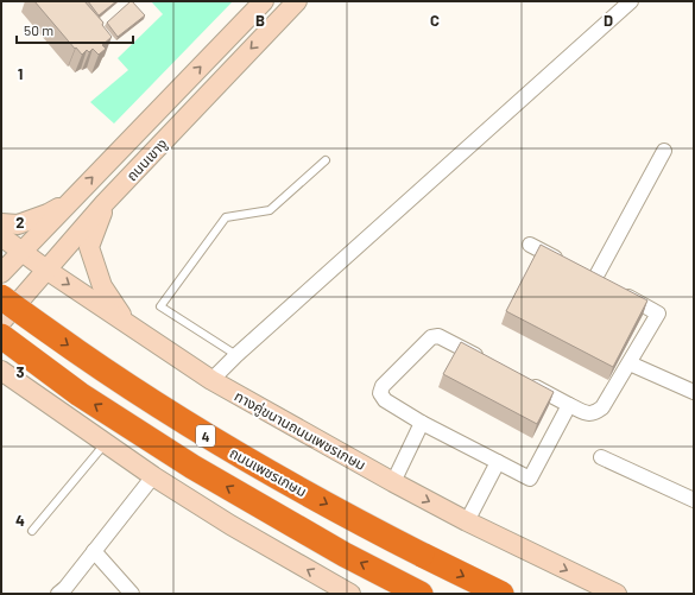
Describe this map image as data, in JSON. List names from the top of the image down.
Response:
{
  "streets": {
    "highway": ["4", "ถนนเพชรเกษม"],
    "main road": ["ถนนเขางู", "ทางคู่ขนานถนนเพชรเกษม"]
  },
  "crossings": [
    ["ถนนเขางู", "ทางคู่ขนานถนนเพชรเกษม"]
  ],
  "scale_bar": "50 m",
  "grid": {
    "columns": ["B", "C", "D"],
    "rows": [
      "1",
      "2",
      "3",
      "4"
    ]
  }
}
